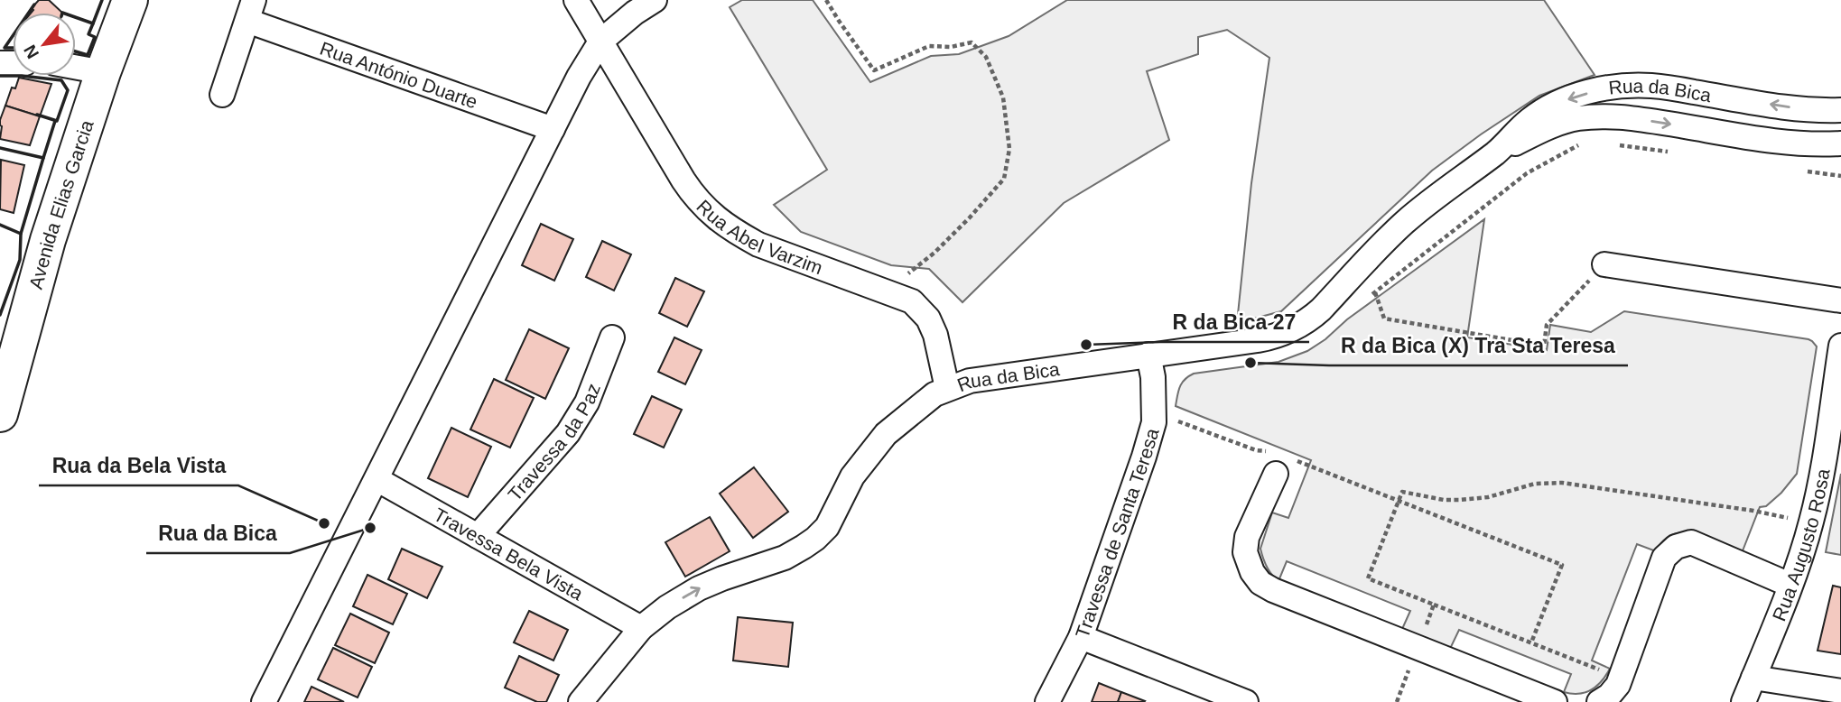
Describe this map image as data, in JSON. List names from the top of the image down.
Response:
{
  "streets": {
    "main road": ["Avenida Elias Garcia"],
    "street": [
      "Rua António Duarte",
      "Rua da Bica",
      "Rua Abel Varzim",
      "Travessa da Paz",
      "Travessa de Santa Teresa",
      "Rua Augusto Rosa",
      "Travessa Bela Vista"
    ]
  },
  "crossings": [
    ["Rua da Bica", "Rua Abel Varzim"],
    ["Rua da Bica", "Travessa de Santa Teresa"],
    ["Rua da Bica", "Travessa Bela Vista"],
    ["Travessa da Paz", "Travessa Bela Vista"]
  ],
  "places": [
    "R da Bica 27",
    "R da Bica (X) Tra Sta Teresa",
    "Rua da Bela Vista",
    "Rua da Bica"
  ],
  "north": "bottom left"
}
